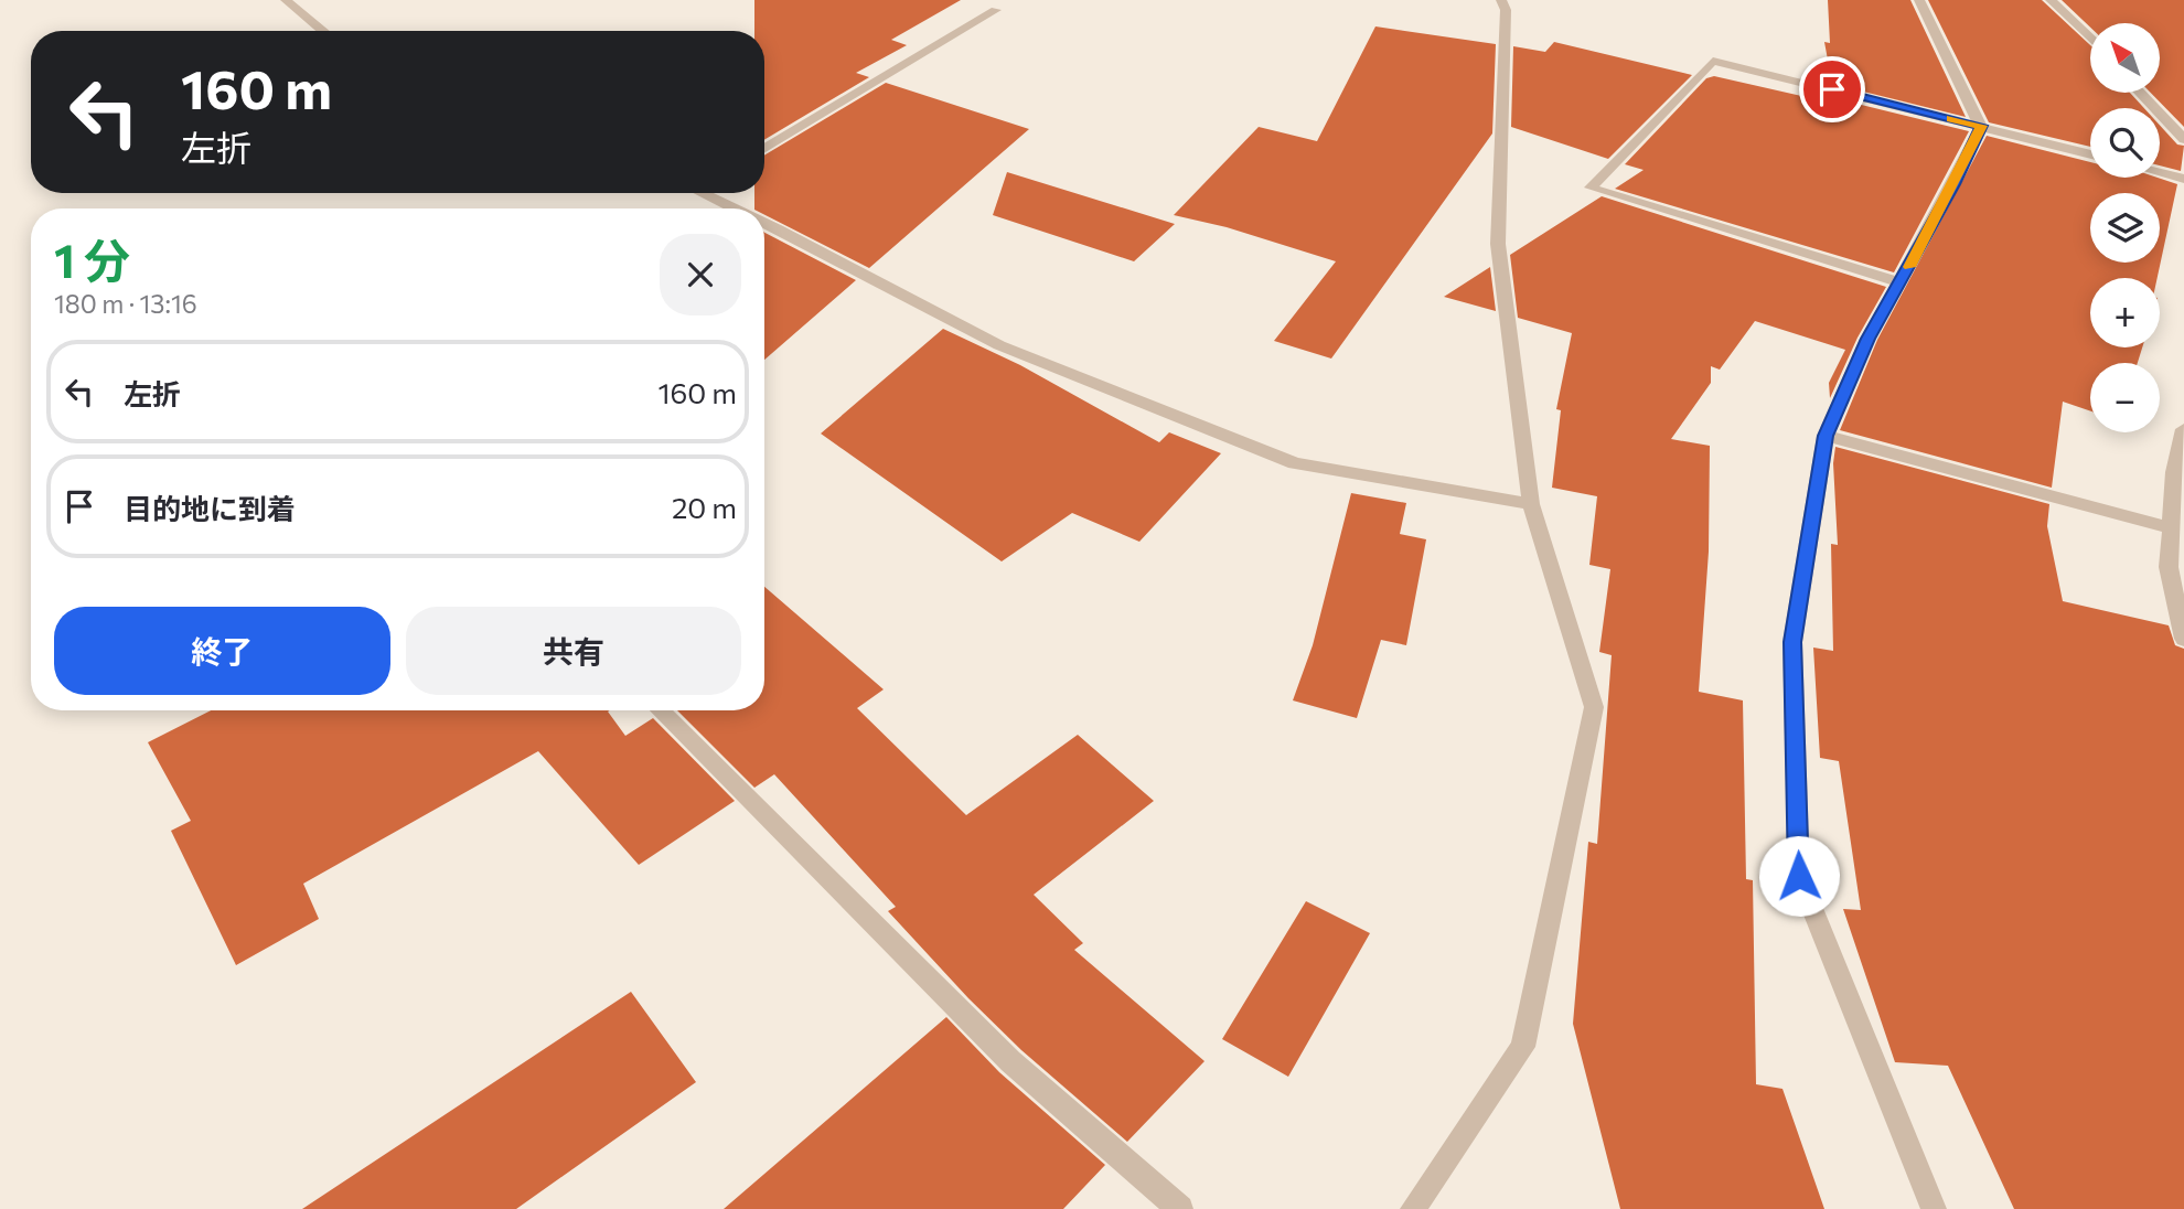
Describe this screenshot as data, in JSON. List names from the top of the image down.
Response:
{
  "north": "top left",
  "page": {
    "map_buttons": ["+", "−"],
    "turn": ["160 m", "左折"],
    "heading": ["1 分", "180 m · 13:16"],
    "list": [
      {
        "name": "左折",
        "value": "160 m"
      },
      {
        "name": "目的地に到着",
        "value": "20 m"
      }
    ],
    "buttons": ["終了", "共有"]
  }
}
